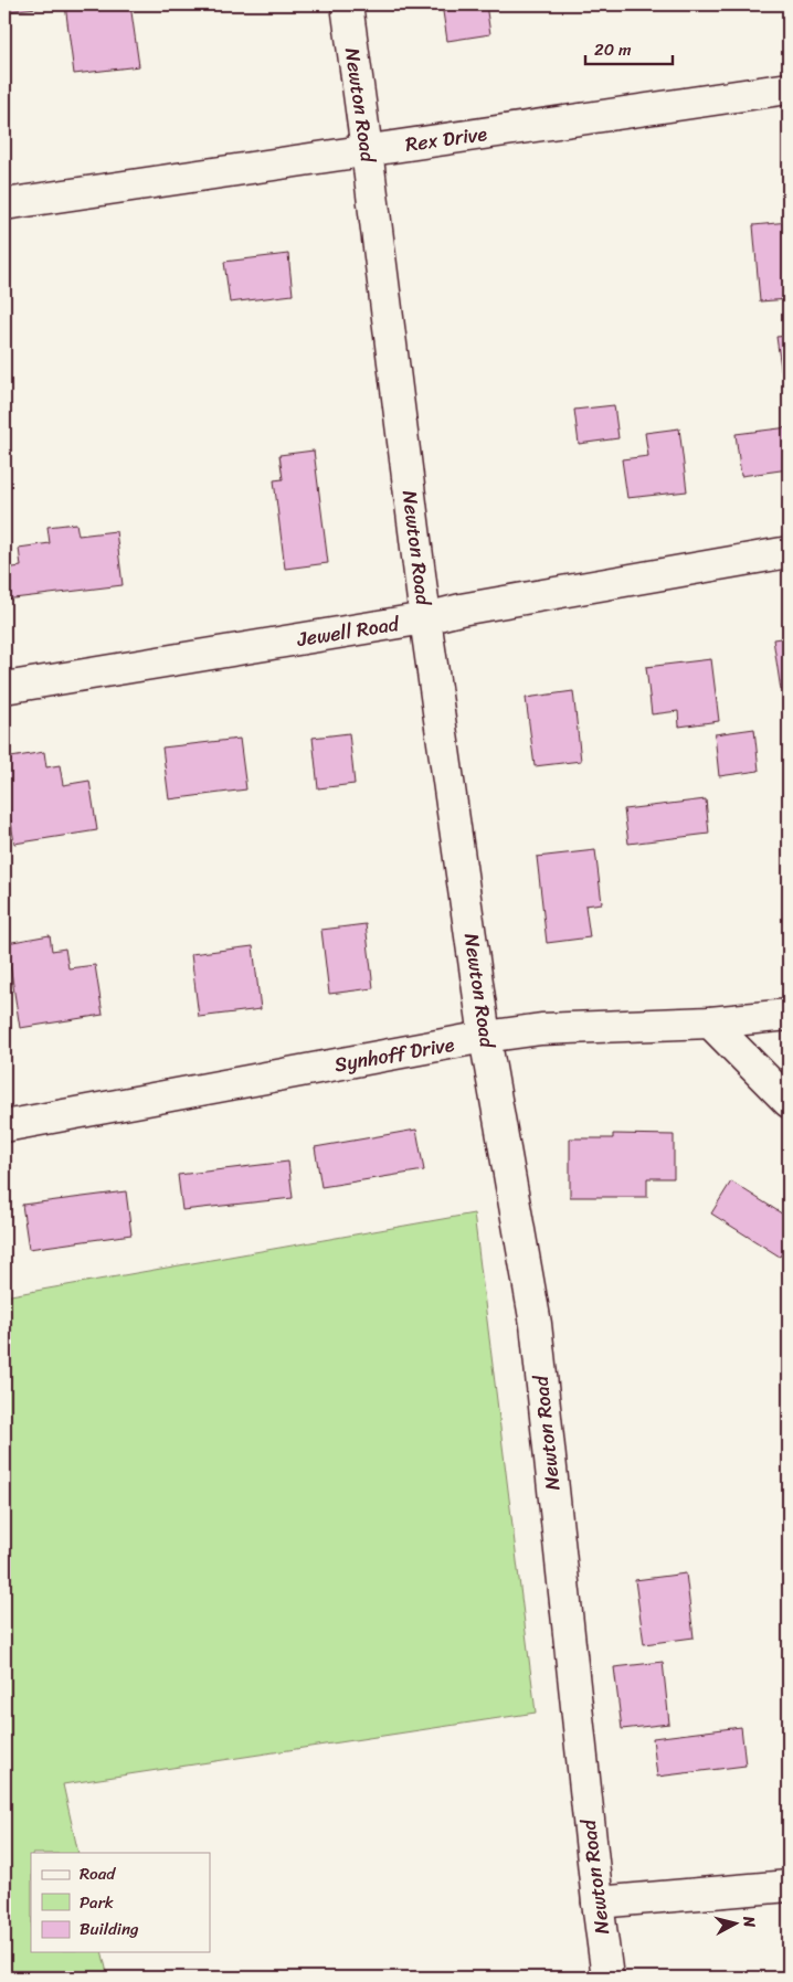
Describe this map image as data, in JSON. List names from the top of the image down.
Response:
{
  "streets": {
    "street": [
      "Newton Road",
      "Rex Drive",
      "Jewell Road",
      "Synhoff Drive"
    ]
  },
  "crossings": [
    ["Newton Road", "Rex Drive"],
    ["Newton Road", "Jewell Road"],
    ["Newton Road", "Synhoff Drive"]
  ],
  "legend": ["Road", "Park", "Building"],
  "scale_bar": "20 m",
  "north": "right"
}
